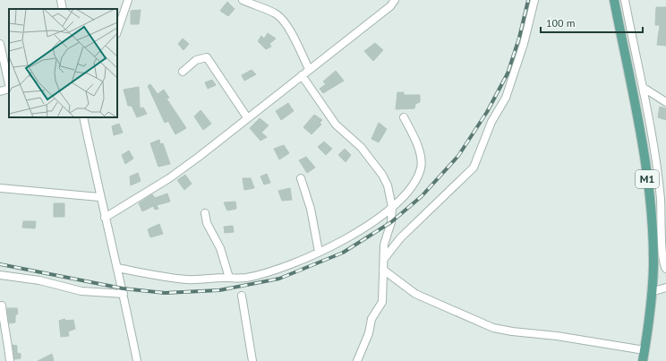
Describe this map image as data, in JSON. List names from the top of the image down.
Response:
{
  "streets": {
    "main road": ["M1"]
  },
  "scale_bar": "100 m"
}
